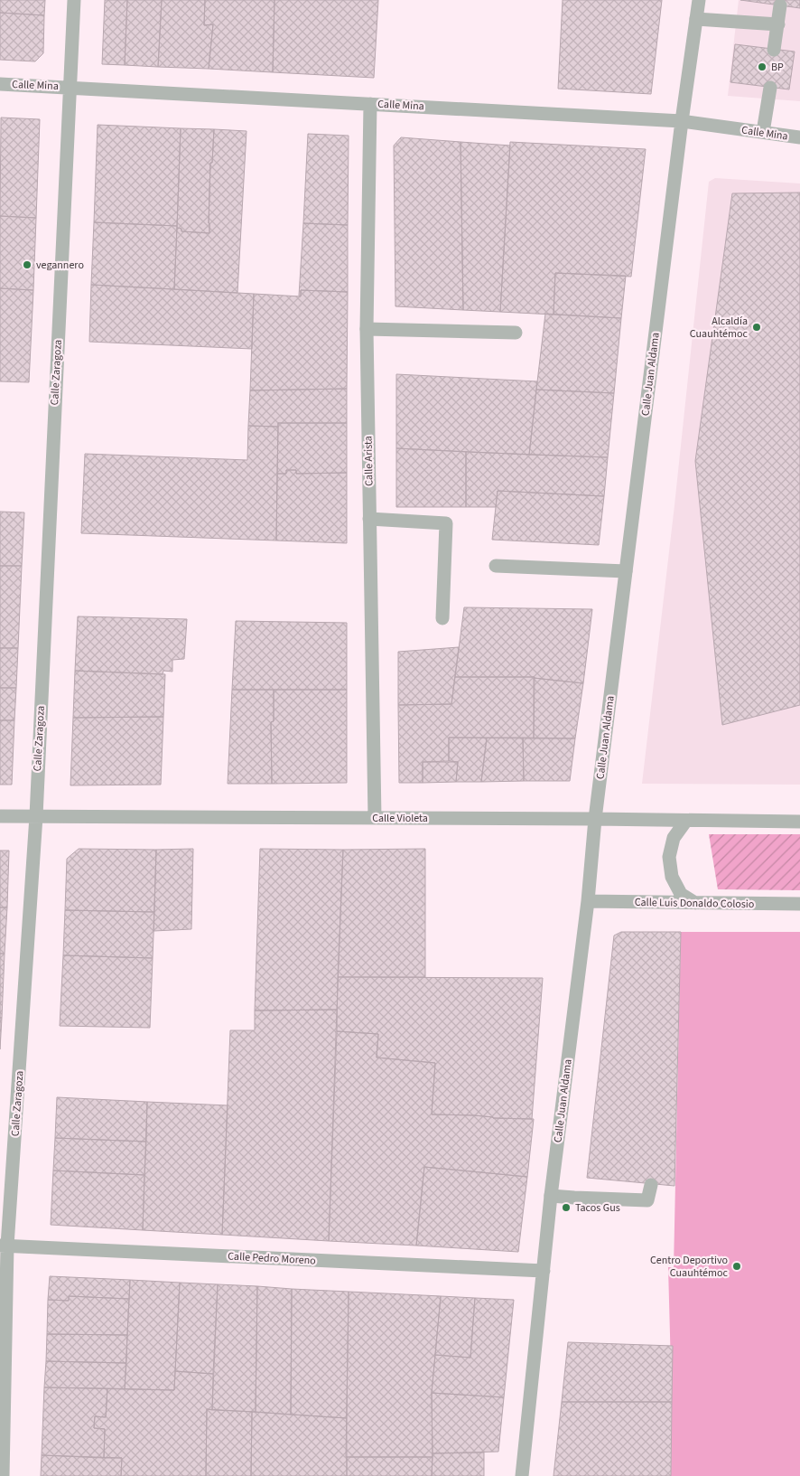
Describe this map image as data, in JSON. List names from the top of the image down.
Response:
{
  "streets": {
    "street": [
      "Calle Mina",
      "Calle Zaragoza",
      "Calle Juan Aldama",
      "Calle Arista",
      "Calle Violeta",
      "Calle Luis Donaldo Colosio",
      "Calle Pedro Moreno"
    ]
  },
  "crossings": [
    ["Calle Mina", "Calle Zaragoza"],
    ["Calle Mina", "Calle Juan Aldama"],
    ["Calle Mina", "Calle Arista"],
    ["Calle Zaragoza", "Calle Violeta"],
    ["Calle Zaragoza", "Calle Pedro Moreno"],
    ["Calle Juan Aldama", "Calle Violeta"],
    ["Calle Juan Aldama", "Calle Luis Donaldo Colosio"],
    ["Calle Juan Aldama", "Calle Pedro Moreno"],
    ["Calle Arista", "Calle Violeta"]
  ],
  "places": [
    "BP",
    "vegannero",
    "Alcaldía Cuauhtémoc",
    "Tacos Gus",
    "Centro Deportivo Cuauhtémoc"
  ]
}
